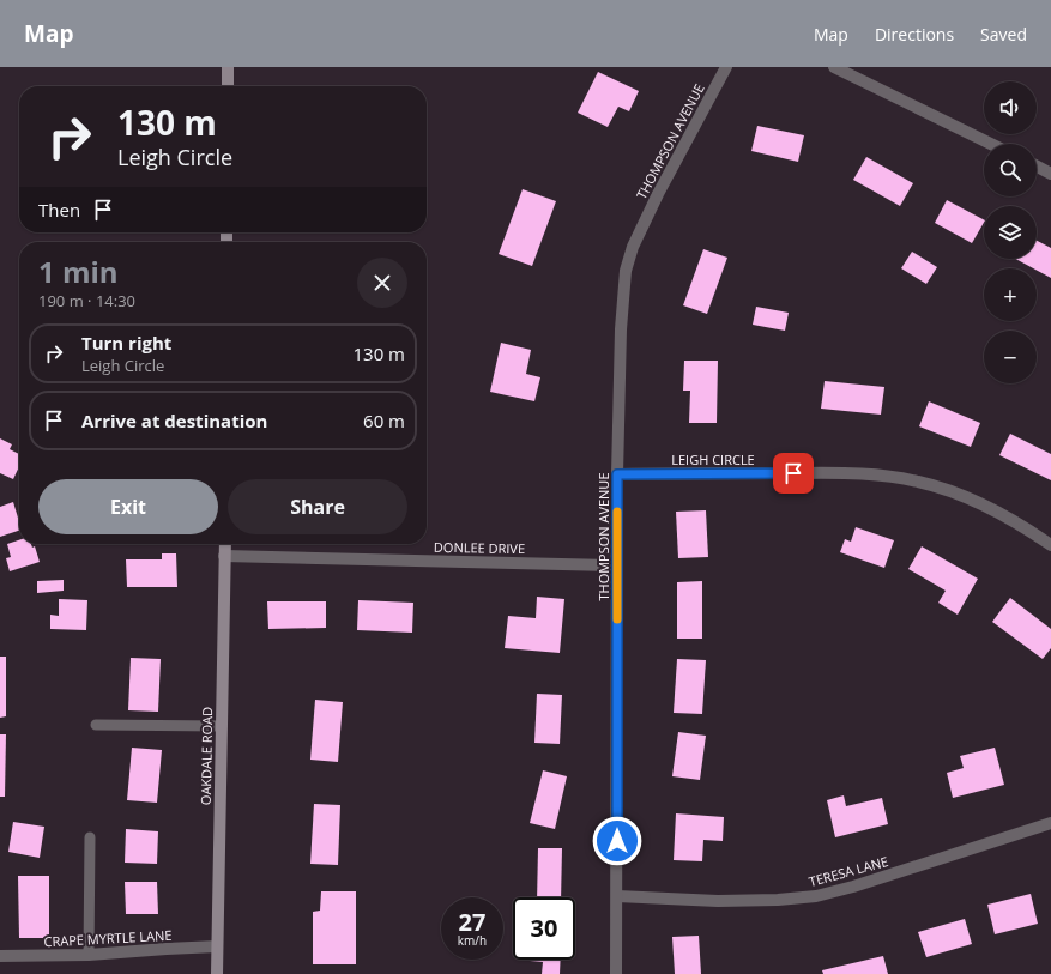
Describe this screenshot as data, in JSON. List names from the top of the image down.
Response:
{
  "streets": {
    "main road": ["OAKDALE ROAD"],
    "street": [
      "THOMPSON AVENUE",
      "LEIGH CIRCLE",
      "DONLEE DRIVE",
      "TERESA LANE",
      "CRAPE MYRTLE LANE"
    ]
  },
  "crossings": [
    ["THOMPSON AVENUE", "LEIGH CIRCLE"],
    ["THOMPSON AVENUE", "DONLEE DRIVE"],
    ["THOMPSON AVENUE", "TERESA LANE"],
    ["DONLEE DRIVE", "OAKDALE ROAD"],
    ["OAKDALE ROAD", "CRAPE MYRTLE LANE"]
  ],
  "page": {
    "header": "Map",
    "nav": ["Map", "Directions", "Saved"],
    "map_buttons": ["+", "−"],
    "turn": ["130 m", "Leigh Circle"],
    "then": "Then",
    "heading": ["1 min", "190 m · 14:30"],
    "list": [
      {
        "name": "Turn right",
        "note": "Leigh Circle",
        "value": "130 m"
      },
      {
        "name": "Arrive at destination",
        "value": "60 m"
      }
    ],
    "buttons": ["Exit", "Share"],
    "speed": "27 km/h",
    "limit": "30"
  }
}
